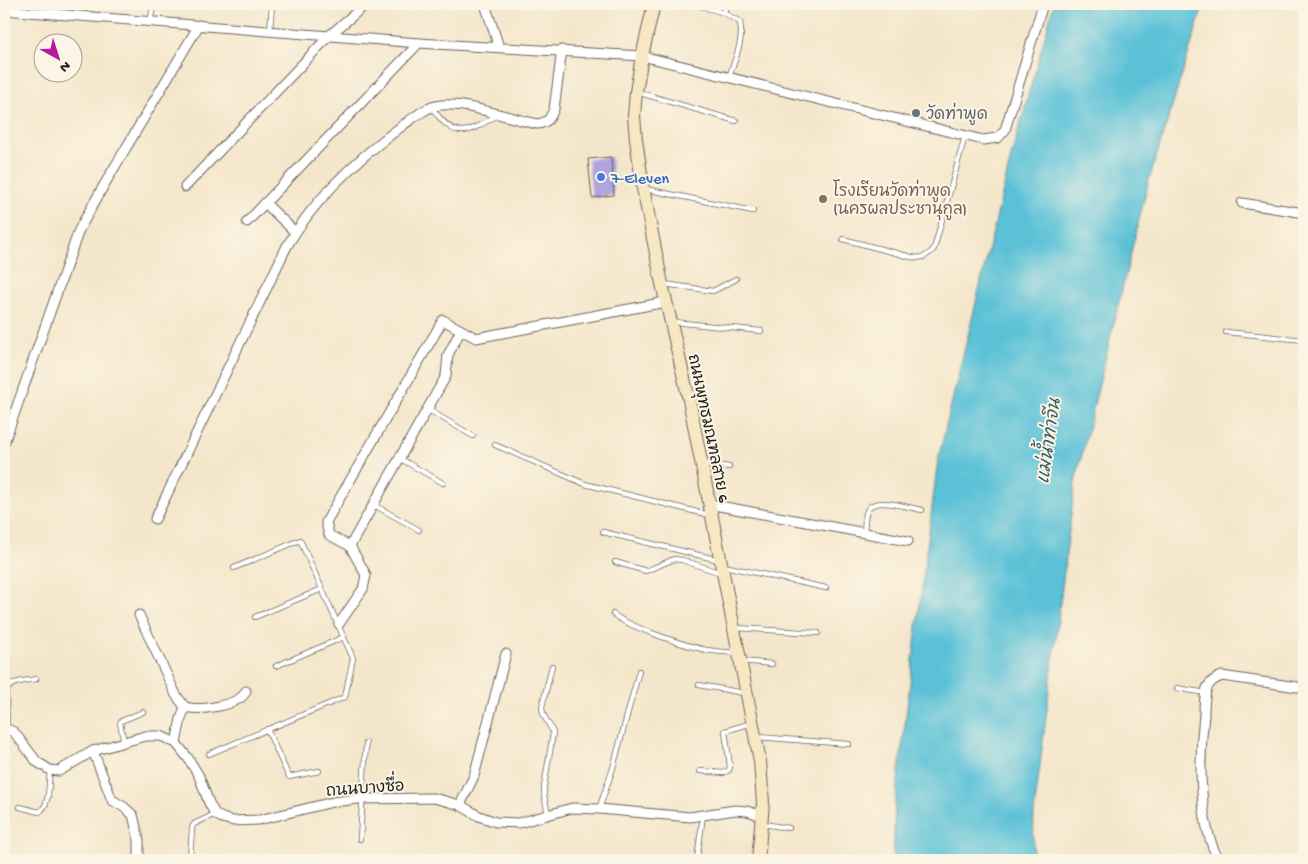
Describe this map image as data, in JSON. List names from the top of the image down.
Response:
{
  "streets": {
    "main road": ["ถนนพุทธมณฑลสาย 6"],
    "street": ["ถนนบางซื่อ"]
  },
  "crossings": [
    ["ถนนพุทธมณฑลสาย 6", "ถนนบางซื่อ"]
  ],
  "water": ["แม่น้ำท่าจีน"],
  "places": ["วัดท่าพูด", "7-Eleven", "โรงเรียนวัดท่าพูด (นครผลประชานุกูล)"],
  "north": "bottom right"
}
